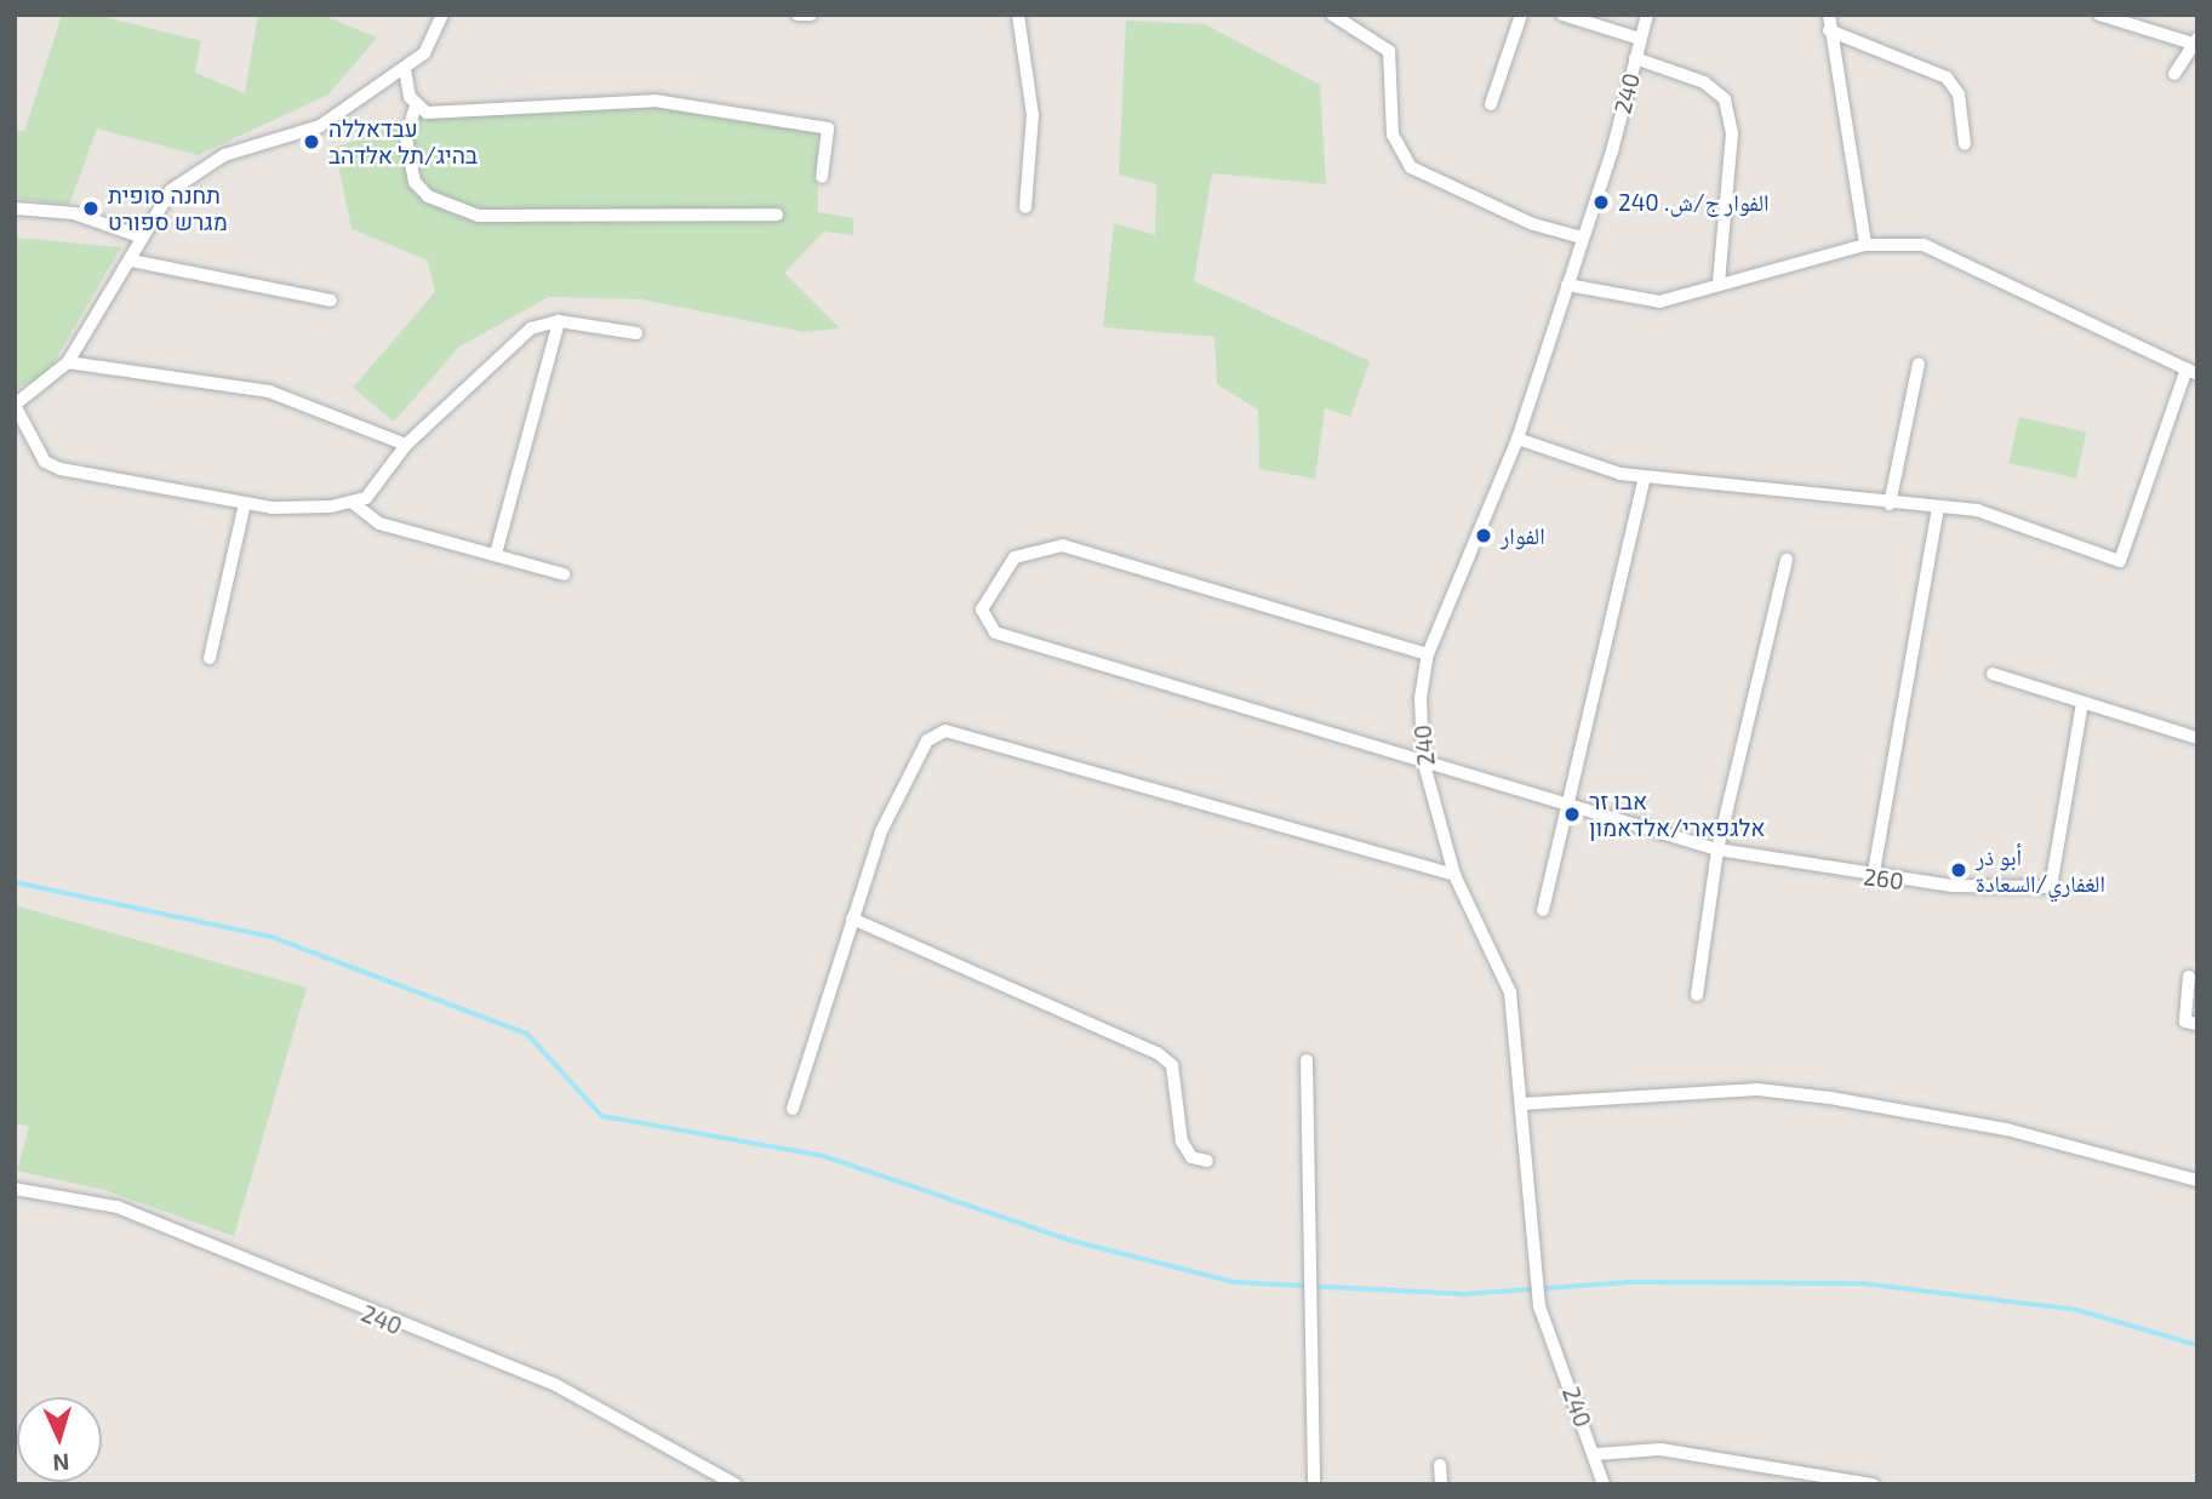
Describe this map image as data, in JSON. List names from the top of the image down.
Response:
{
  "streets": {
    "street": ["240", "260"]
  },
  "crossings": [
    ["240", "260"]
  ],
  "places": [
    "עבדאללה בהיג/תל אלדהב",
    "الفوار ج/ش. 240",
    "תחנה סופית מגרש ספורט",
    "الفوار",
    "אבו זר אלגפארי/אלדאמון",
    "أبو ذر الغفاري/السعادة"
  ],
  "north": "bottom"
}
